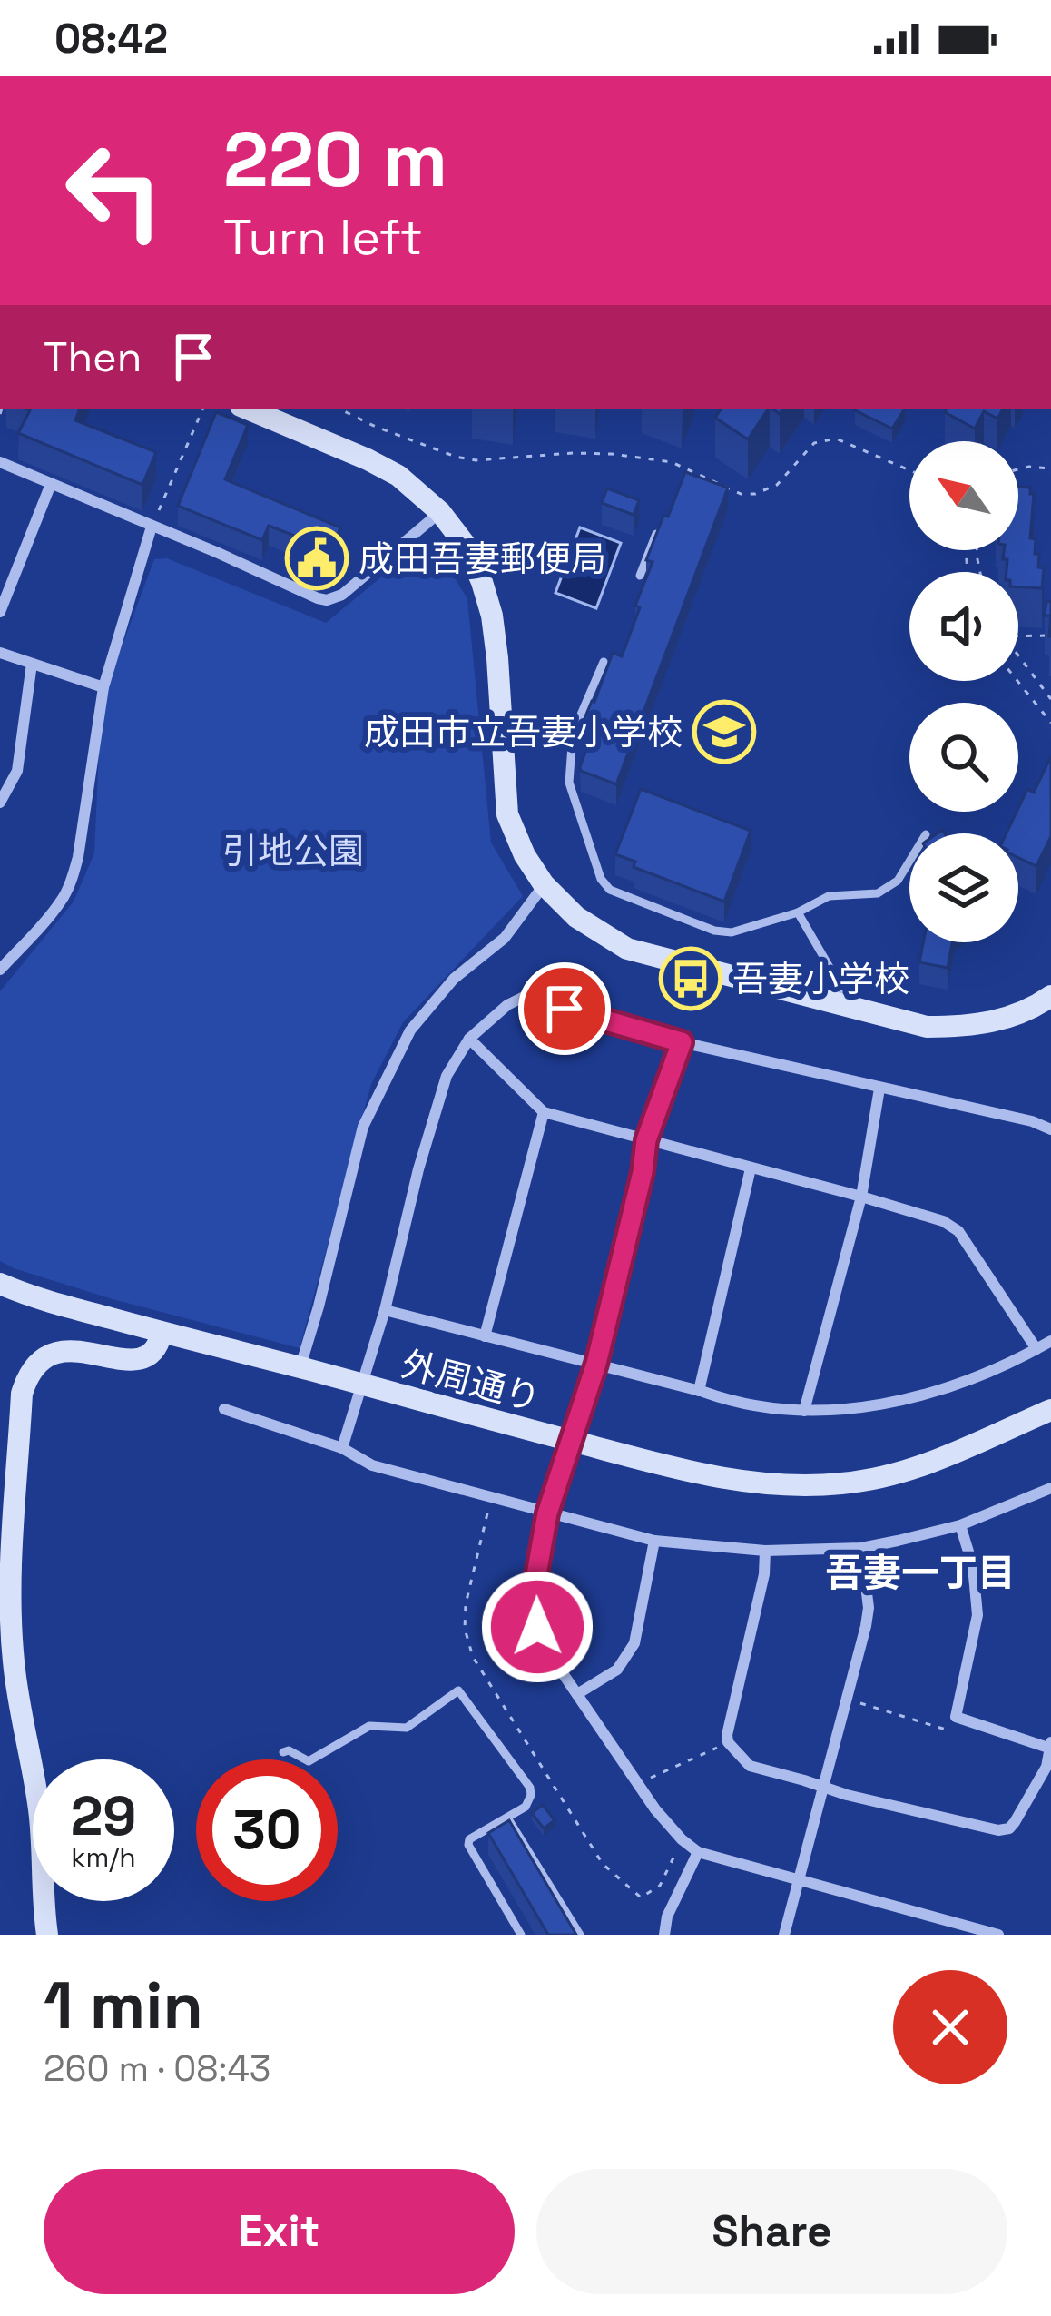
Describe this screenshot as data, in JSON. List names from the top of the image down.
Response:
{
  "streets": {
    "street": ["外周通り"]
  },
  "districts": ["吾妻一丁目"],
  "parks": ["引地公園"],
  "places": {
    "public building": ["成田吾妻郵便局"],
    "school or university": ["成田市立吾妻小学校"],
    "bus stop": ["吾妻小学校"]
  },
  "north": "top left",
  "page": {
    "status": "08:42",
    "turn": ["220 m", "Turn left"],
    "then": "Then",
    "speed": "29 km/h",
    "limit": "30",
    "heading": ["1 min", "260 m · 08:43"],
    "buttons": ["Exit", "Share"]
  }
}
